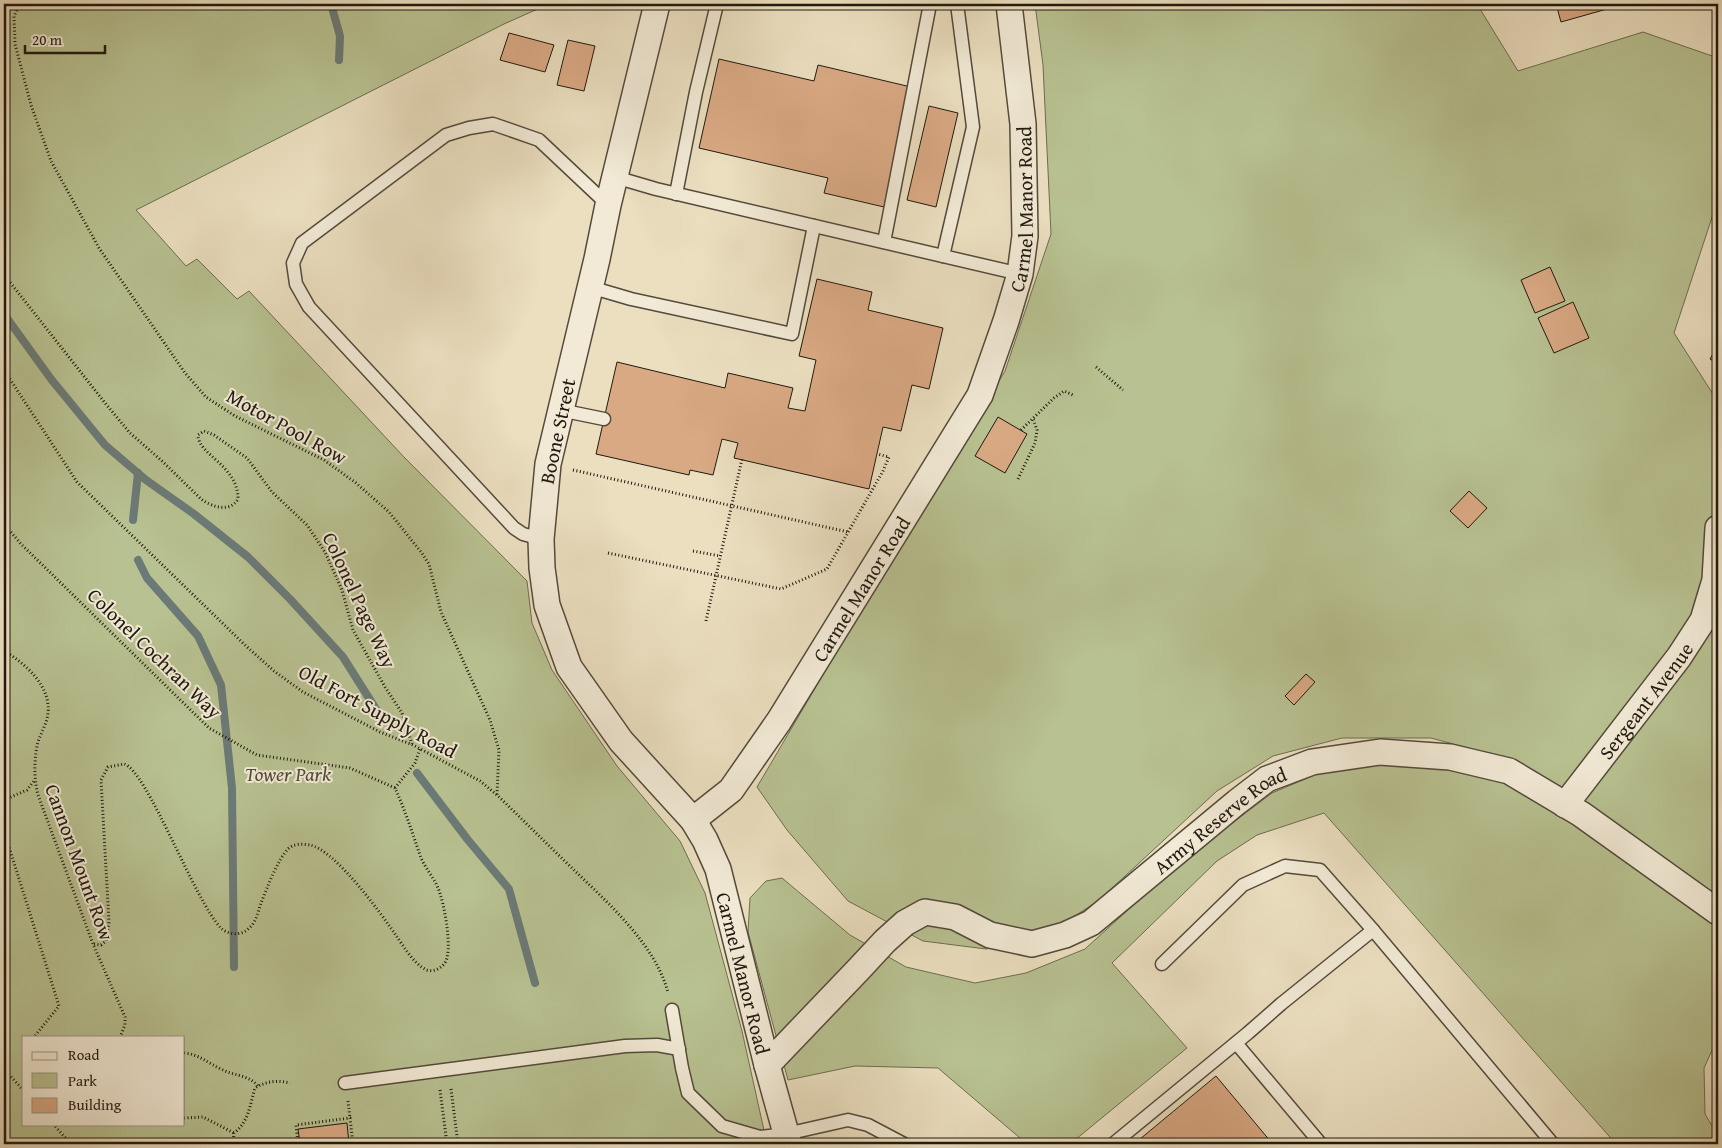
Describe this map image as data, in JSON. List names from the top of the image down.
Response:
{
  "streets": {
    "street": [
      "Carmel Manor Road",
      "Boone Street",
      "Sergeant Avenue",
      "Army Reserve Road"
    ],
    "path": [
      "Motor Pool Row",
      "Colonel Page Way",
      "Colonel Cochran Way",
      "Old Fort Supply Road",
      "Cannon Mount Row"
    ]
  },
  "crossings": [
    ["Carmel Manor Road", "Boone Street"],
    ["Carmel Manor Road", "Army Reserve Road"],
    ["Motor Pool Row", "Old Fort Supply Road"],
    ["Colonel Page Way", "Old Fort Supply Road"],
    ["Sergeant Avenue", "Army Reserve Road"]
  ],
  "parks": ["Tower Park"],
  "legend": ["Road", "Park", "Building"],
  "scale_bar": "20 m"
}
